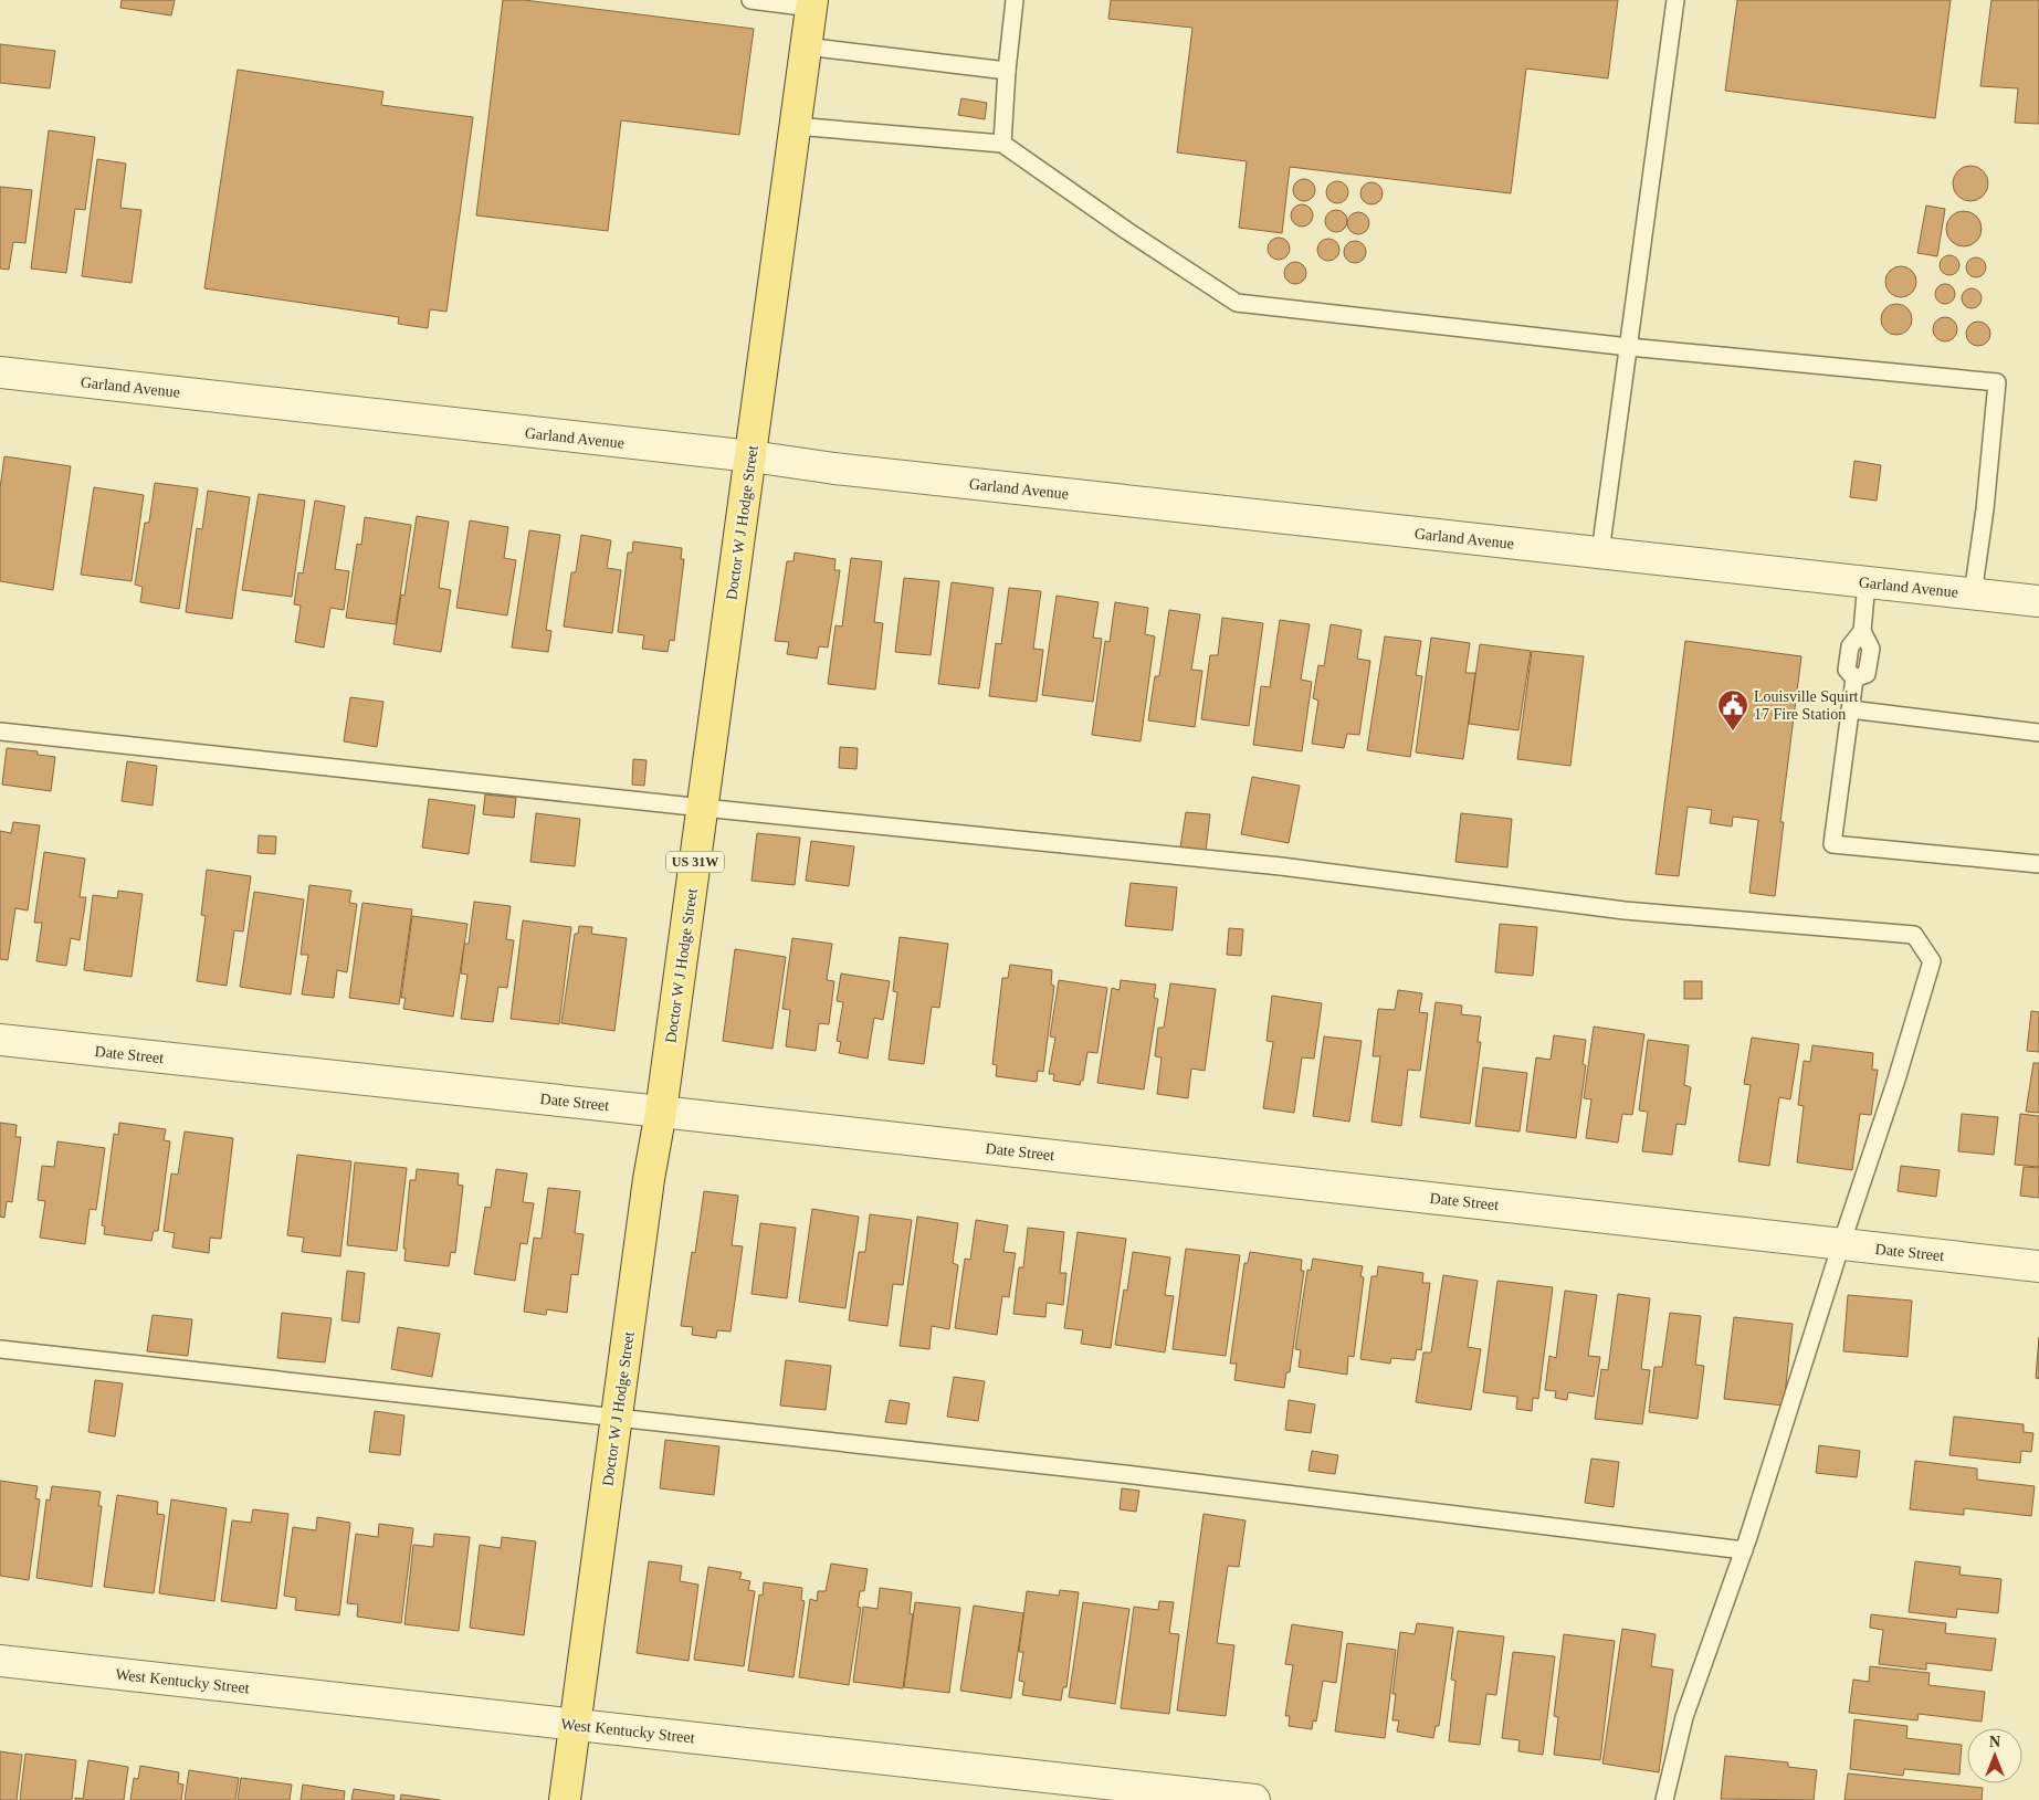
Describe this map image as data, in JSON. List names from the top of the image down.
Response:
{
  "streets": {
    "main road": ["Doctor W J Hodge Street", "US 31W"],
    "street": ["Garland Avenue", "Date Street", "West Kentucky Street"]
  },
  "crossings": [
    ["Garland Avenue", "Doctor W J Hodge Street"],
    ["Doctor W J Hodge Street", "Date Street"],
    ["Doctor W J Hodge Street", "West Kentucky Street"]
  ],
  "places": {
    "public building": ["Louisville Squirt 17 Fire Station"]
  },
  "north": "top"
}
